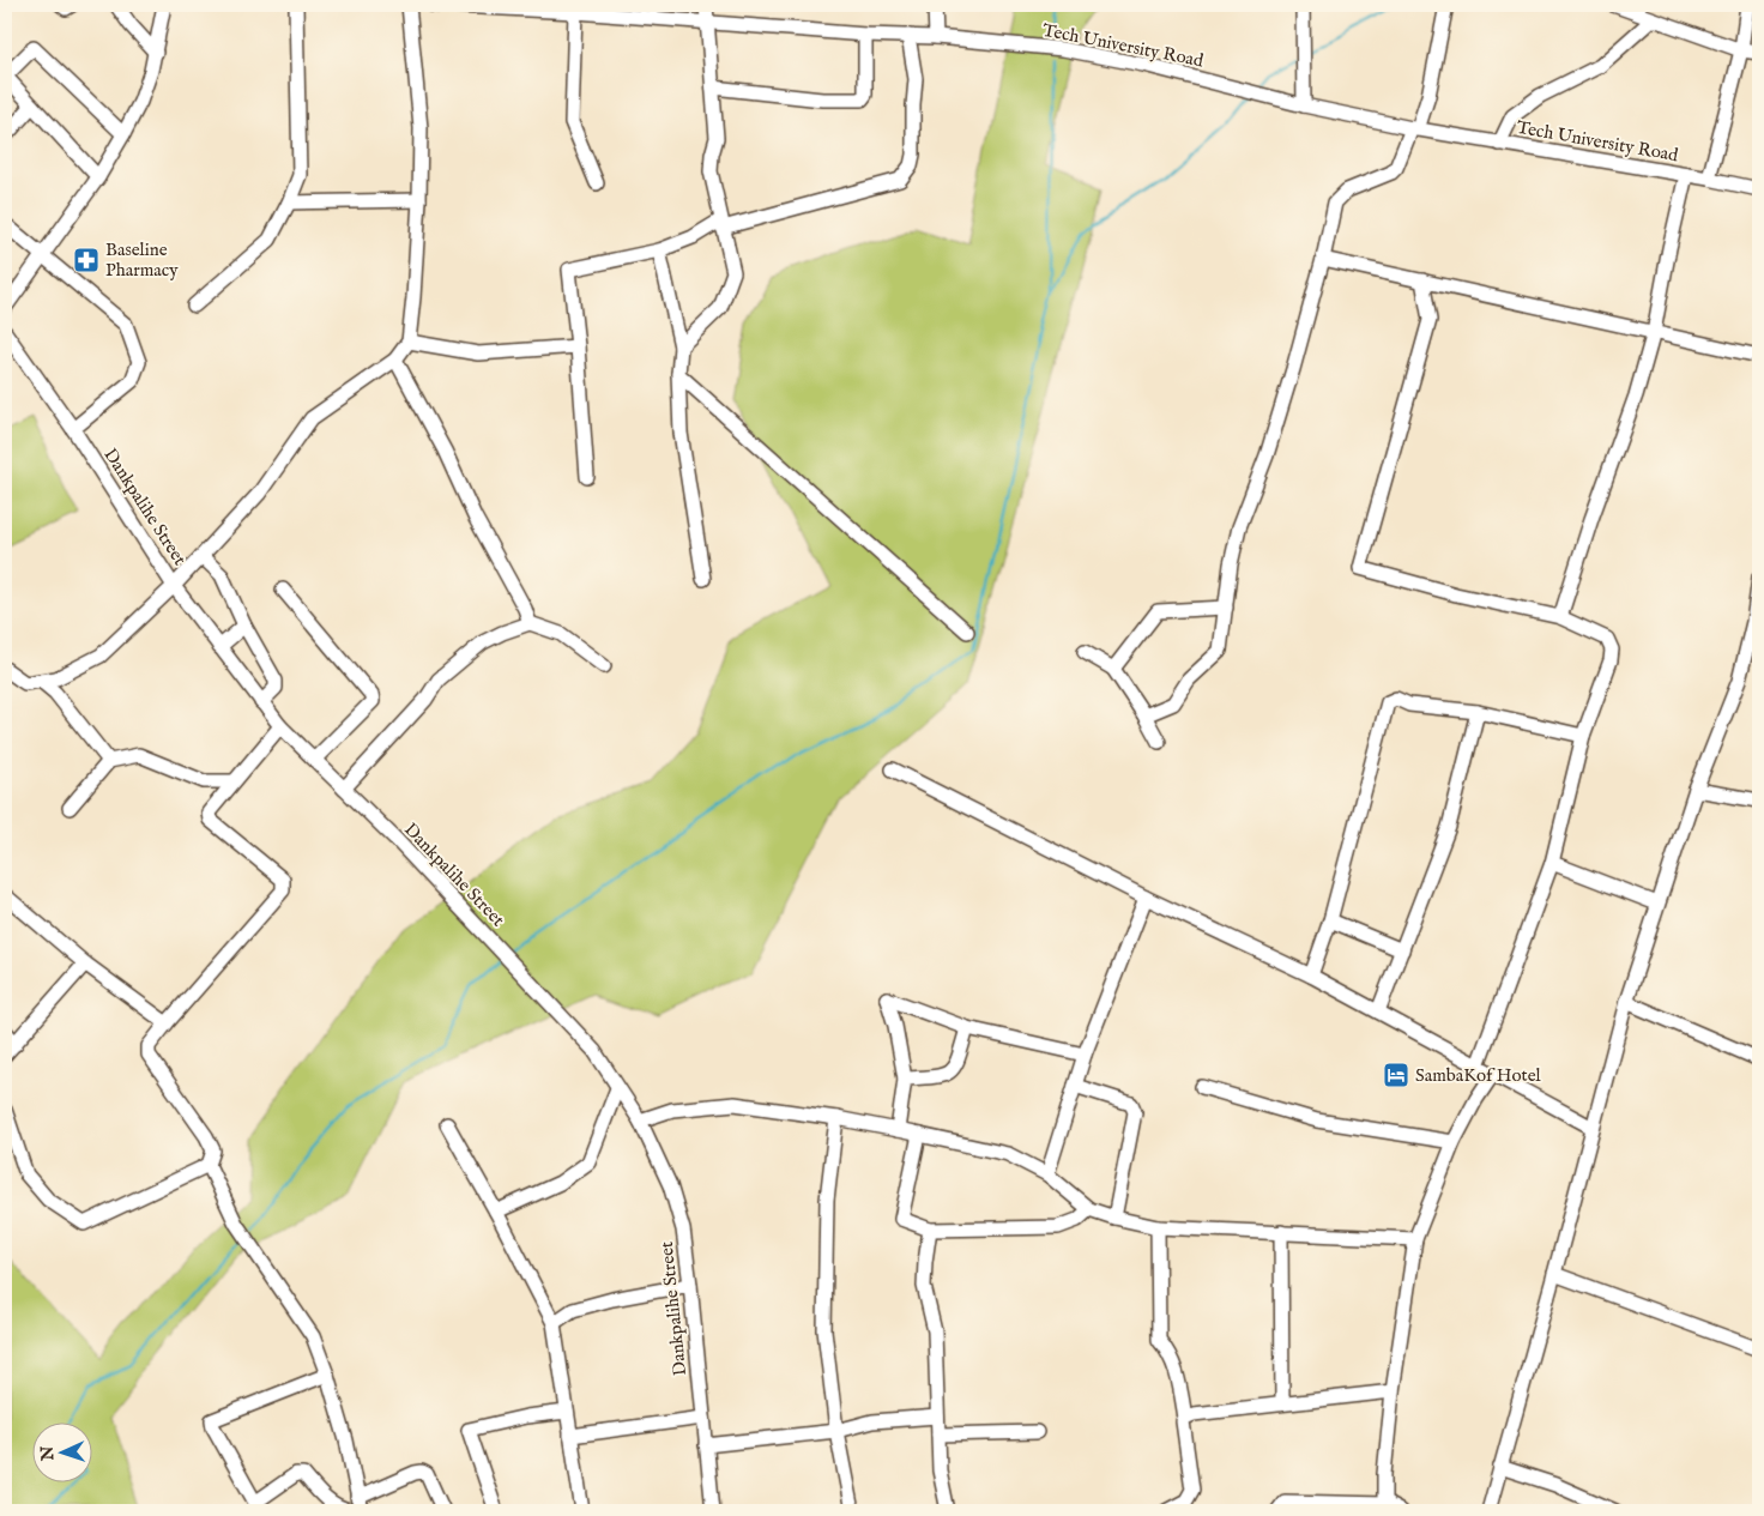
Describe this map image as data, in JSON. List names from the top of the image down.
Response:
{
  "streets": {
    "street": ["Tech University Road", "Dankpalihe Street"]
  },
  "places": {
    "pharmacy": ["Baseline Pharmacy"],
    "hotel": ["SambaKof Hotel"]
  },
  "north": "left"
}
